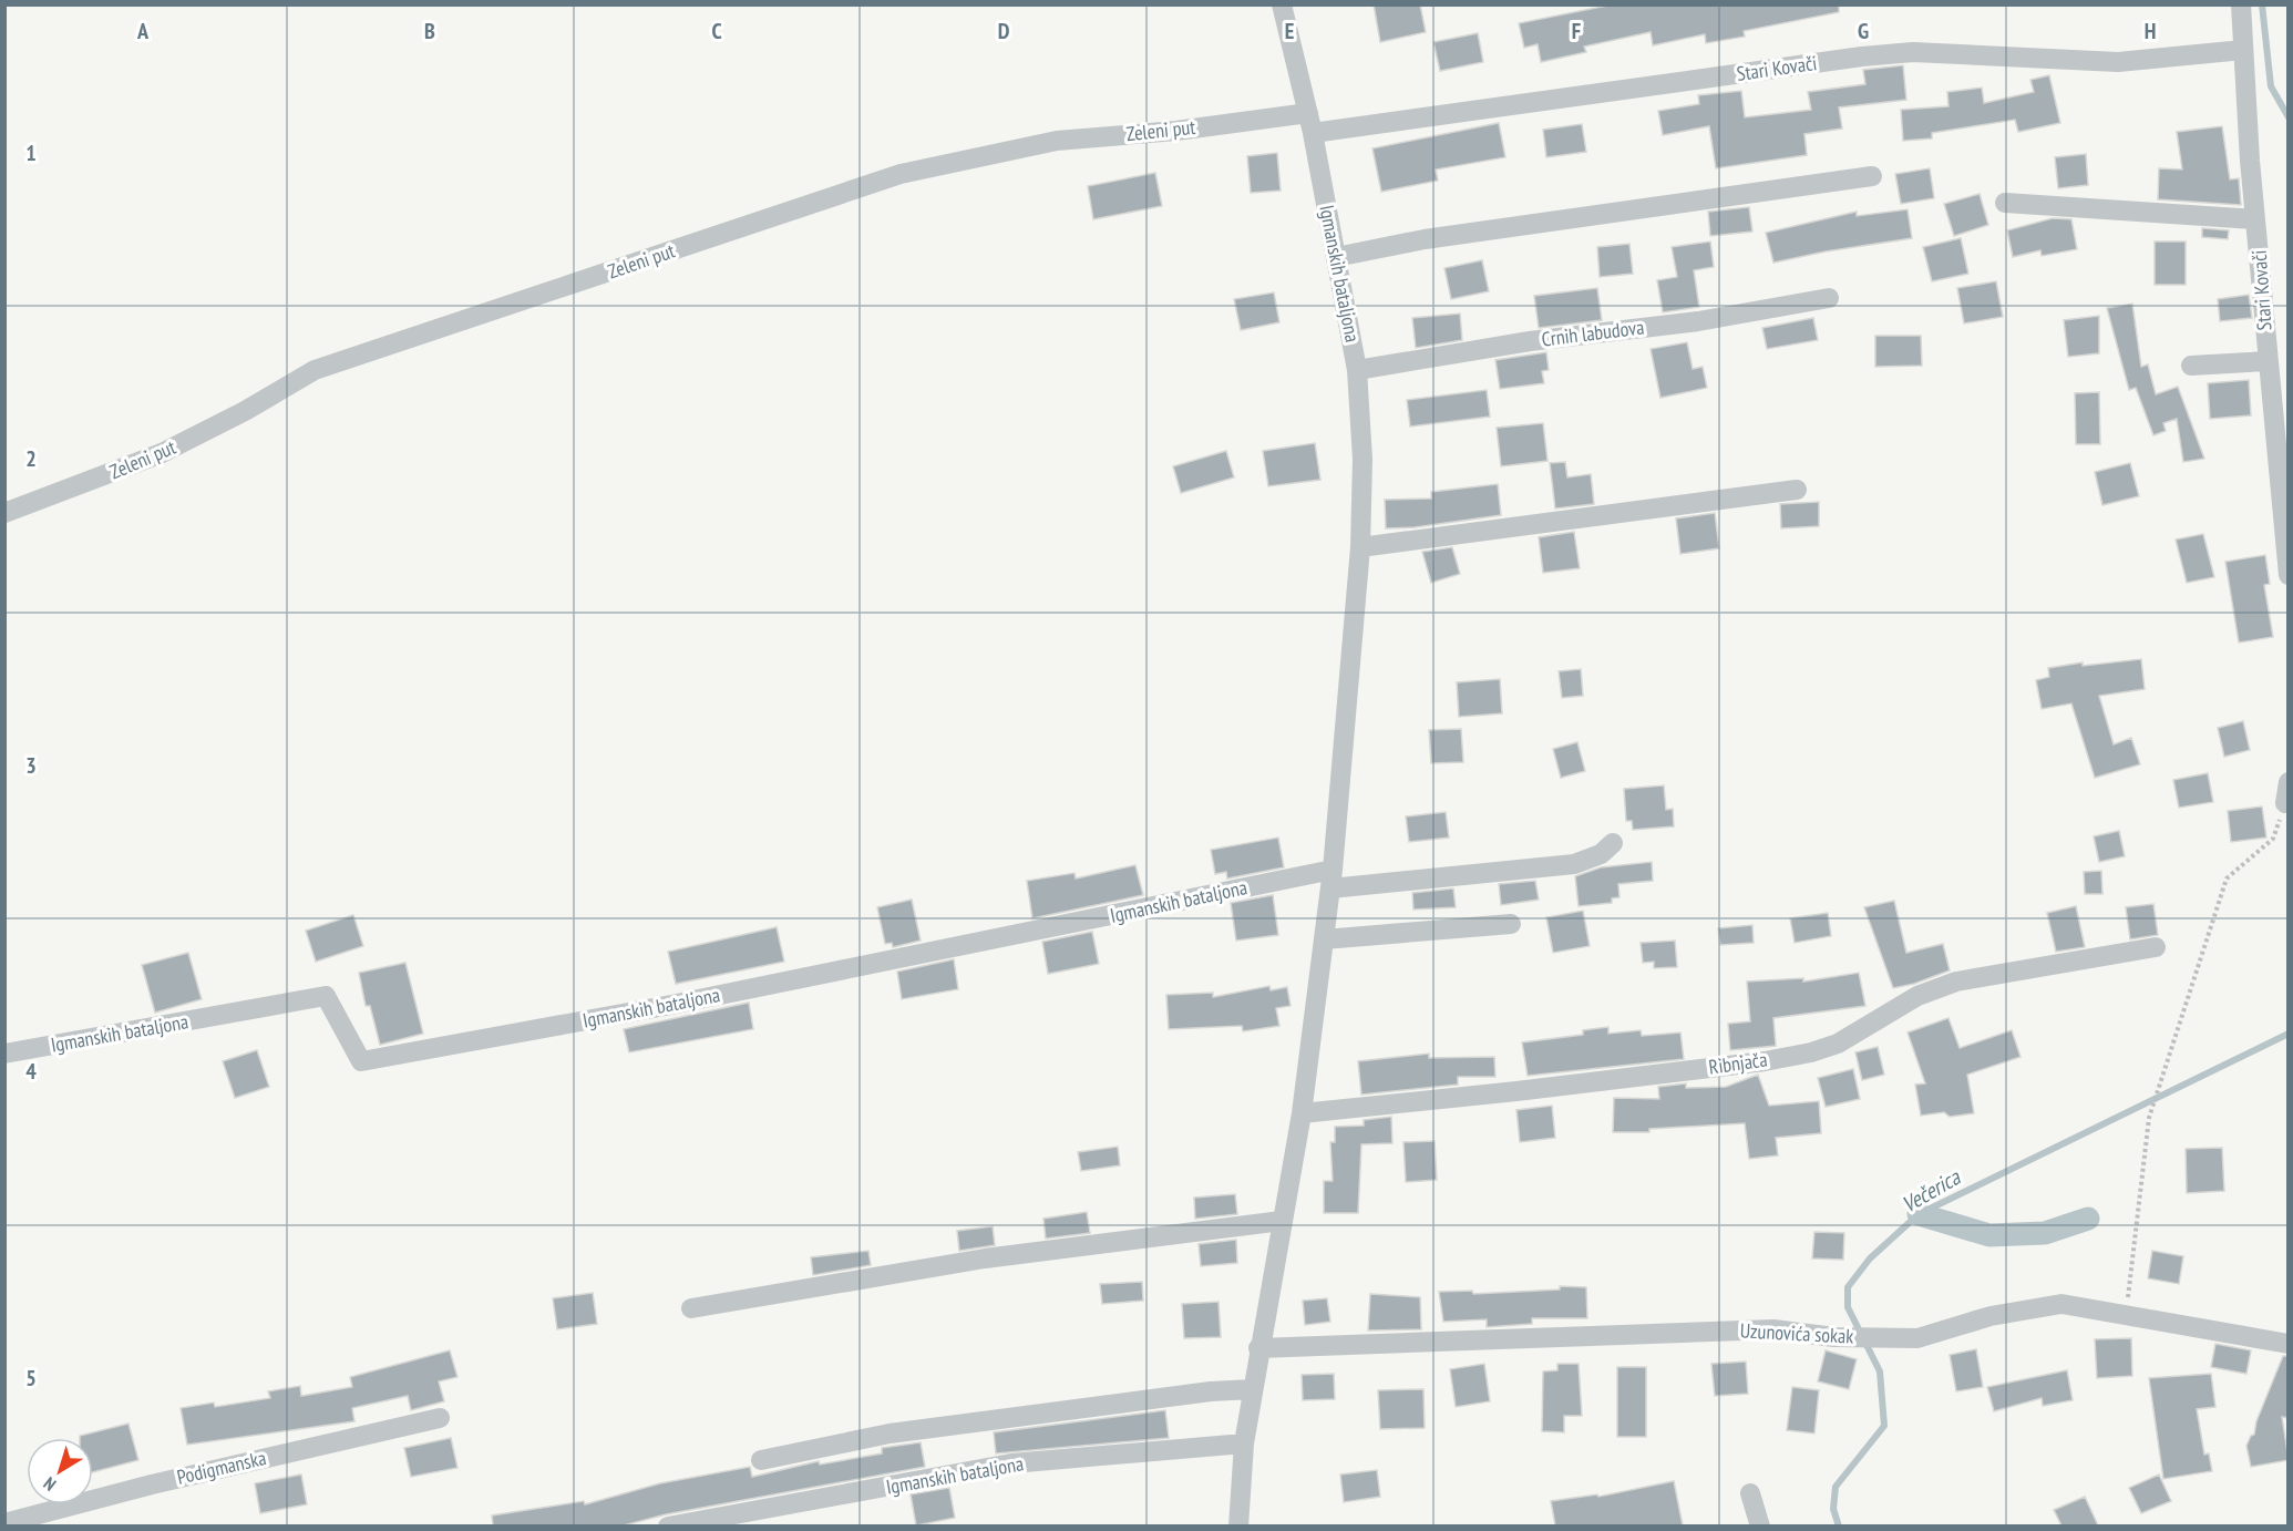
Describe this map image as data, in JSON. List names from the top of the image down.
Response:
{
  "streets": {
    "street": [
      "Stari Kovači",
      "Zeleni put",
      "Igmanskih bataljona",
      "Crnih labudova",
      "Ribnjača",
      "Uzunovića sokak",
      "Podigmanska"
    ]
  },
  "crossings": [
    ["Stari Kovači", "Igmanskih bataljona"],
    ["Zeleni put", "Igmanskih bataljona"],
    ["Igmanskih bataljona", "Crnih labudova"],
    ["Igmanskih bataljona", "Ribnjača"],
    ["Igmanskih bataljona", "Uzunovića sokak"]
  ],
  "water": ["Večerica"],
  "north": "bottom left",
  "grid": {
    "columns": [
      "A",
      "B",
      "C",
      "D",
      "E",
      "F",
      "G",
      "H"
    ],
    "rows": [
      "1",
      "2",
      "3",
      "4",
      "5"
    ]
  }
}
